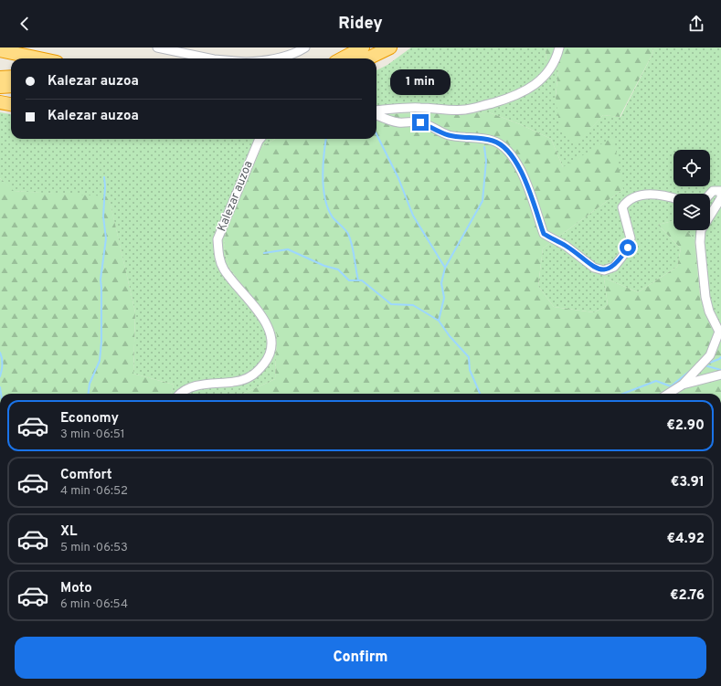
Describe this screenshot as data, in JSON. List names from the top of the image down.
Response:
{
  "streets": {
    "street": ["Kalezar auzoa"]
  },
  "page": {
    "header": "Ridey",
    "banner": ["Kalezar auzoa", "Kalezar auzoa"],
    "bubble": "1 min",
    "list": [
      {
        "name": "Economy",
        "note": "3 min · 06:51",
        "value": "€2.90"
      },
      {
        "name": "Comfort",
        "note": "4 min · 06:52",
        "value": "€3.91"
      },
      {
        "name": "XL",
        "note": "5 min · 06:53",
        "value": "€4.92"
      },
      {
        "name": "Moto",
        "note": "6 min · 06:54",
        "value": "€2.76"
      }
    ],
    "buttons": "Confirm"
  }
}
